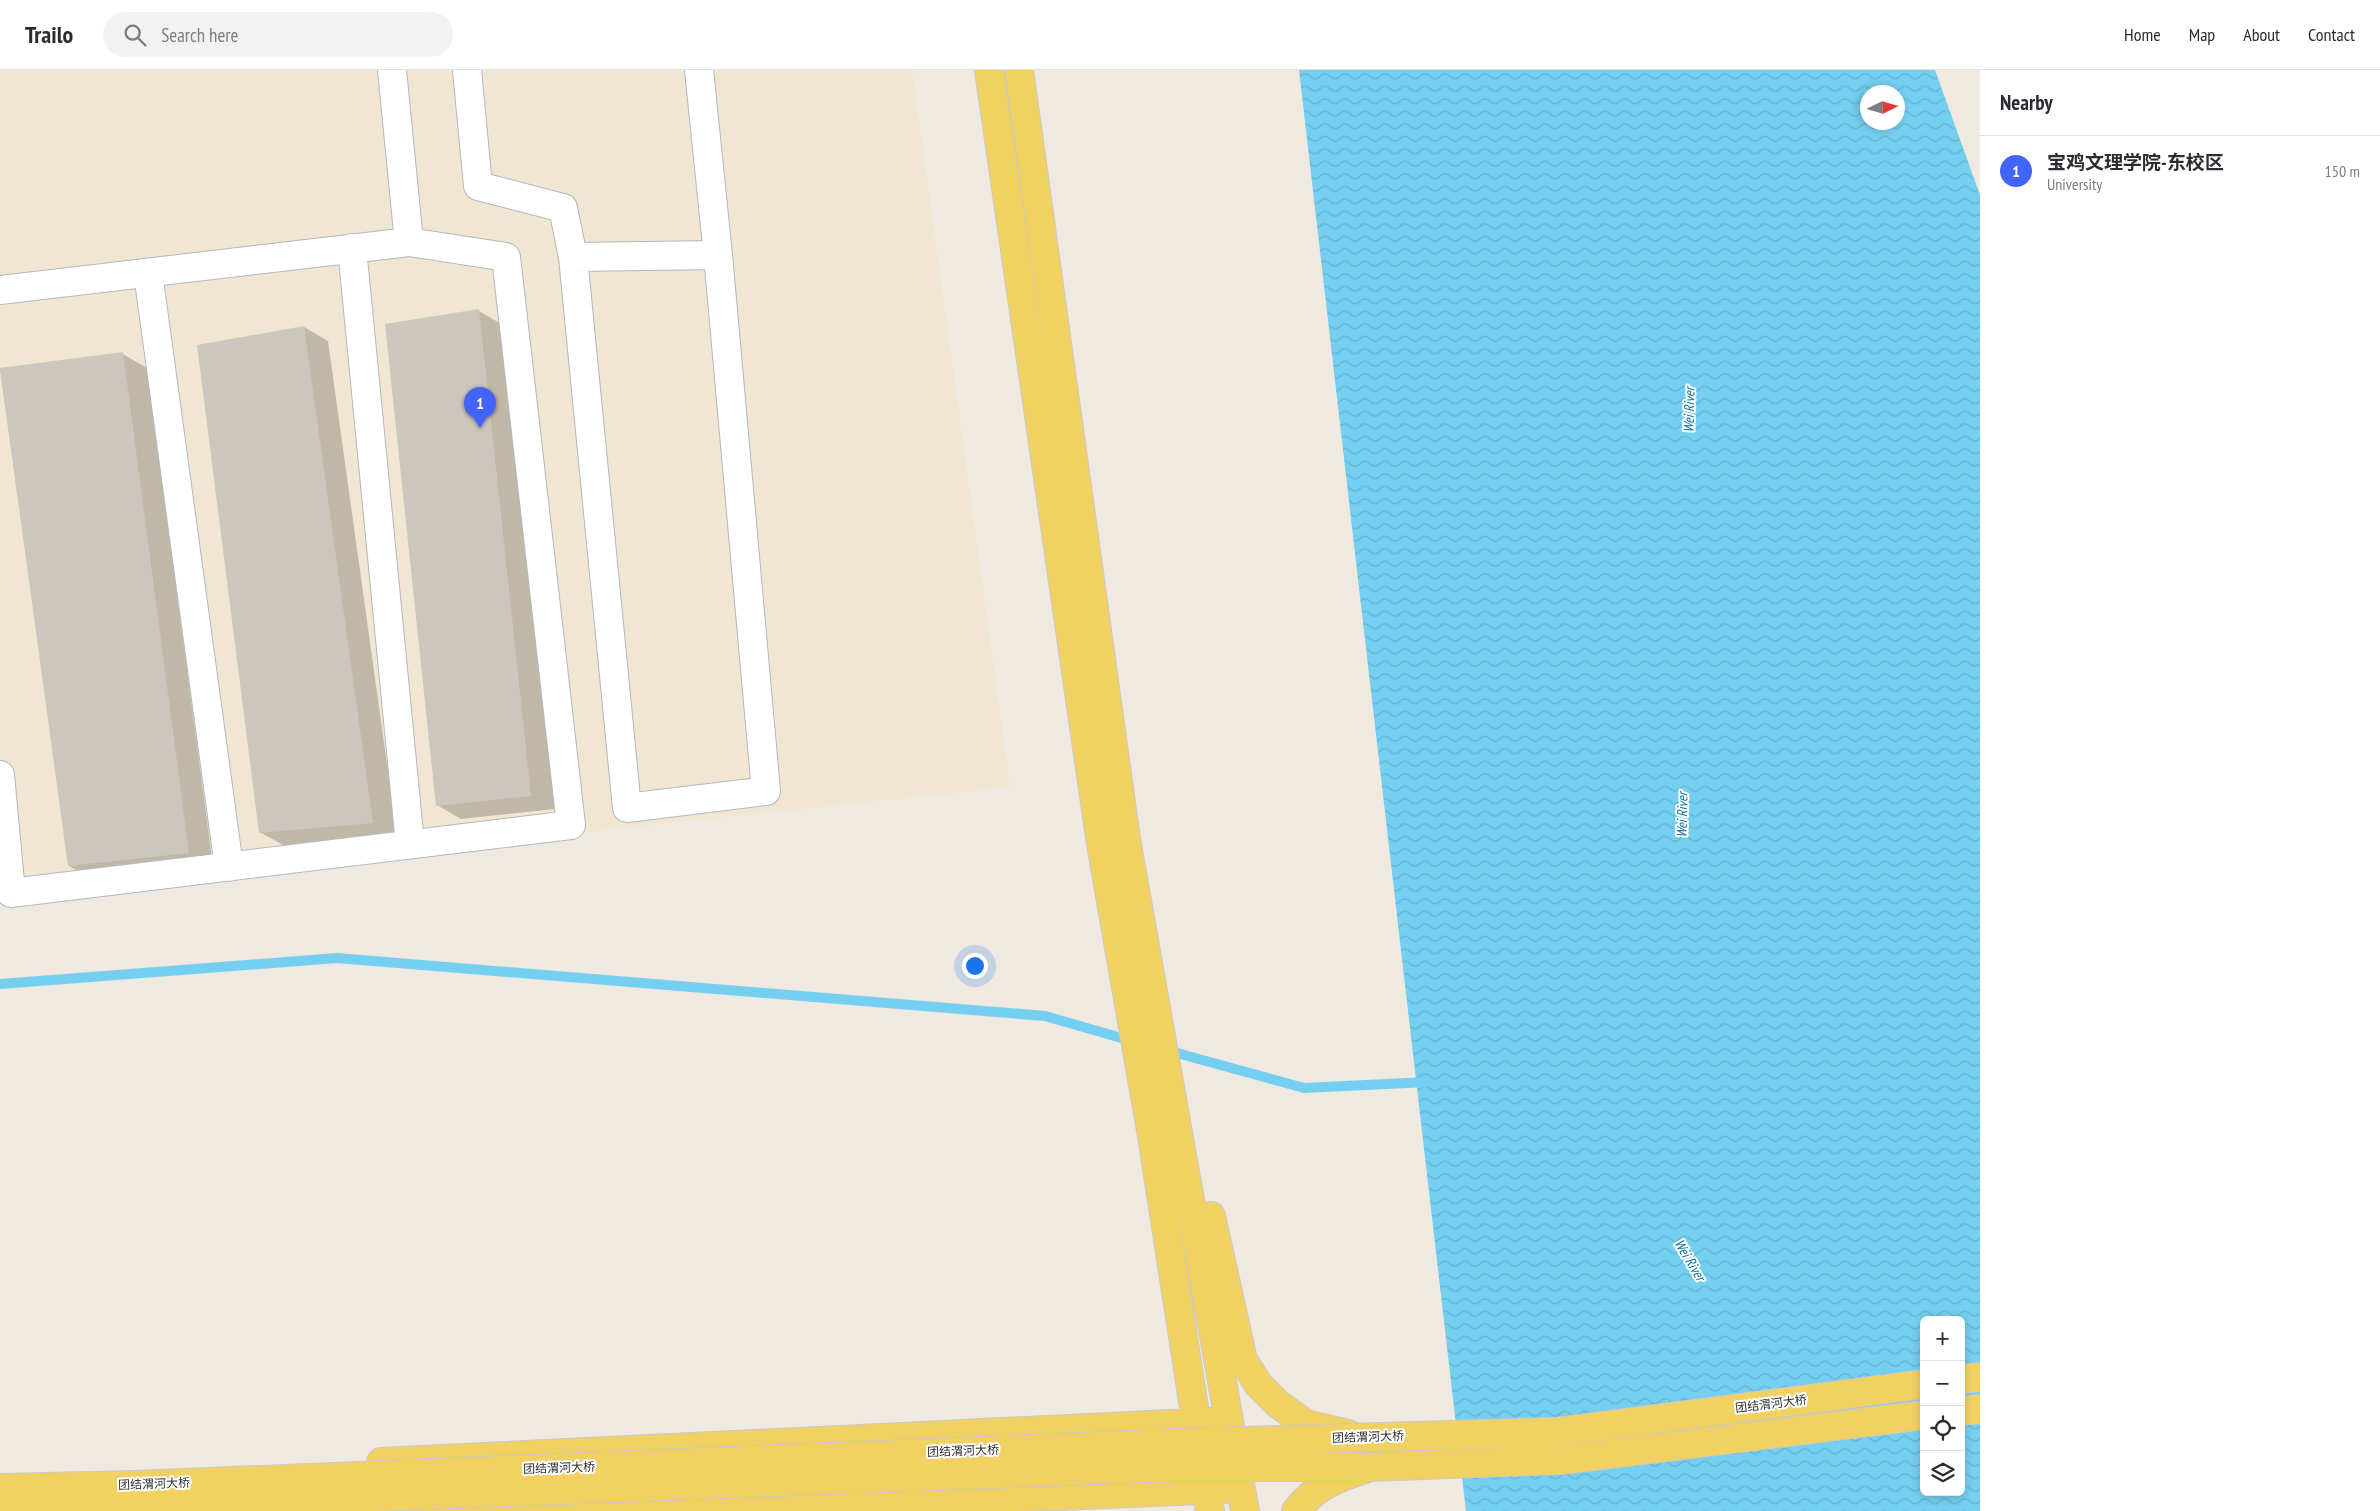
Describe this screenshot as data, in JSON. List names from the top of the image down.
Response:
{
  "streets": {
    "main road": ["团结渭河大桥"]
  },
  "water": ["Wei River"],
  "north": "right",
  "page": {
    "header": "Trailo",
    "search": "Search here",
    "nav": [
      "Home",
      "Map",
      "About",
      "Contact"
    ],
    "heading": "Nearby",
    "list": [
      {
        "mark": "1",
        "name": "宝鸡文理学院-东校区",
        "note": "University",
        "value": "150 m"
      }
    ],
    "pins": "1",
    "map_buttons": ["+", "−"]
  }
}
